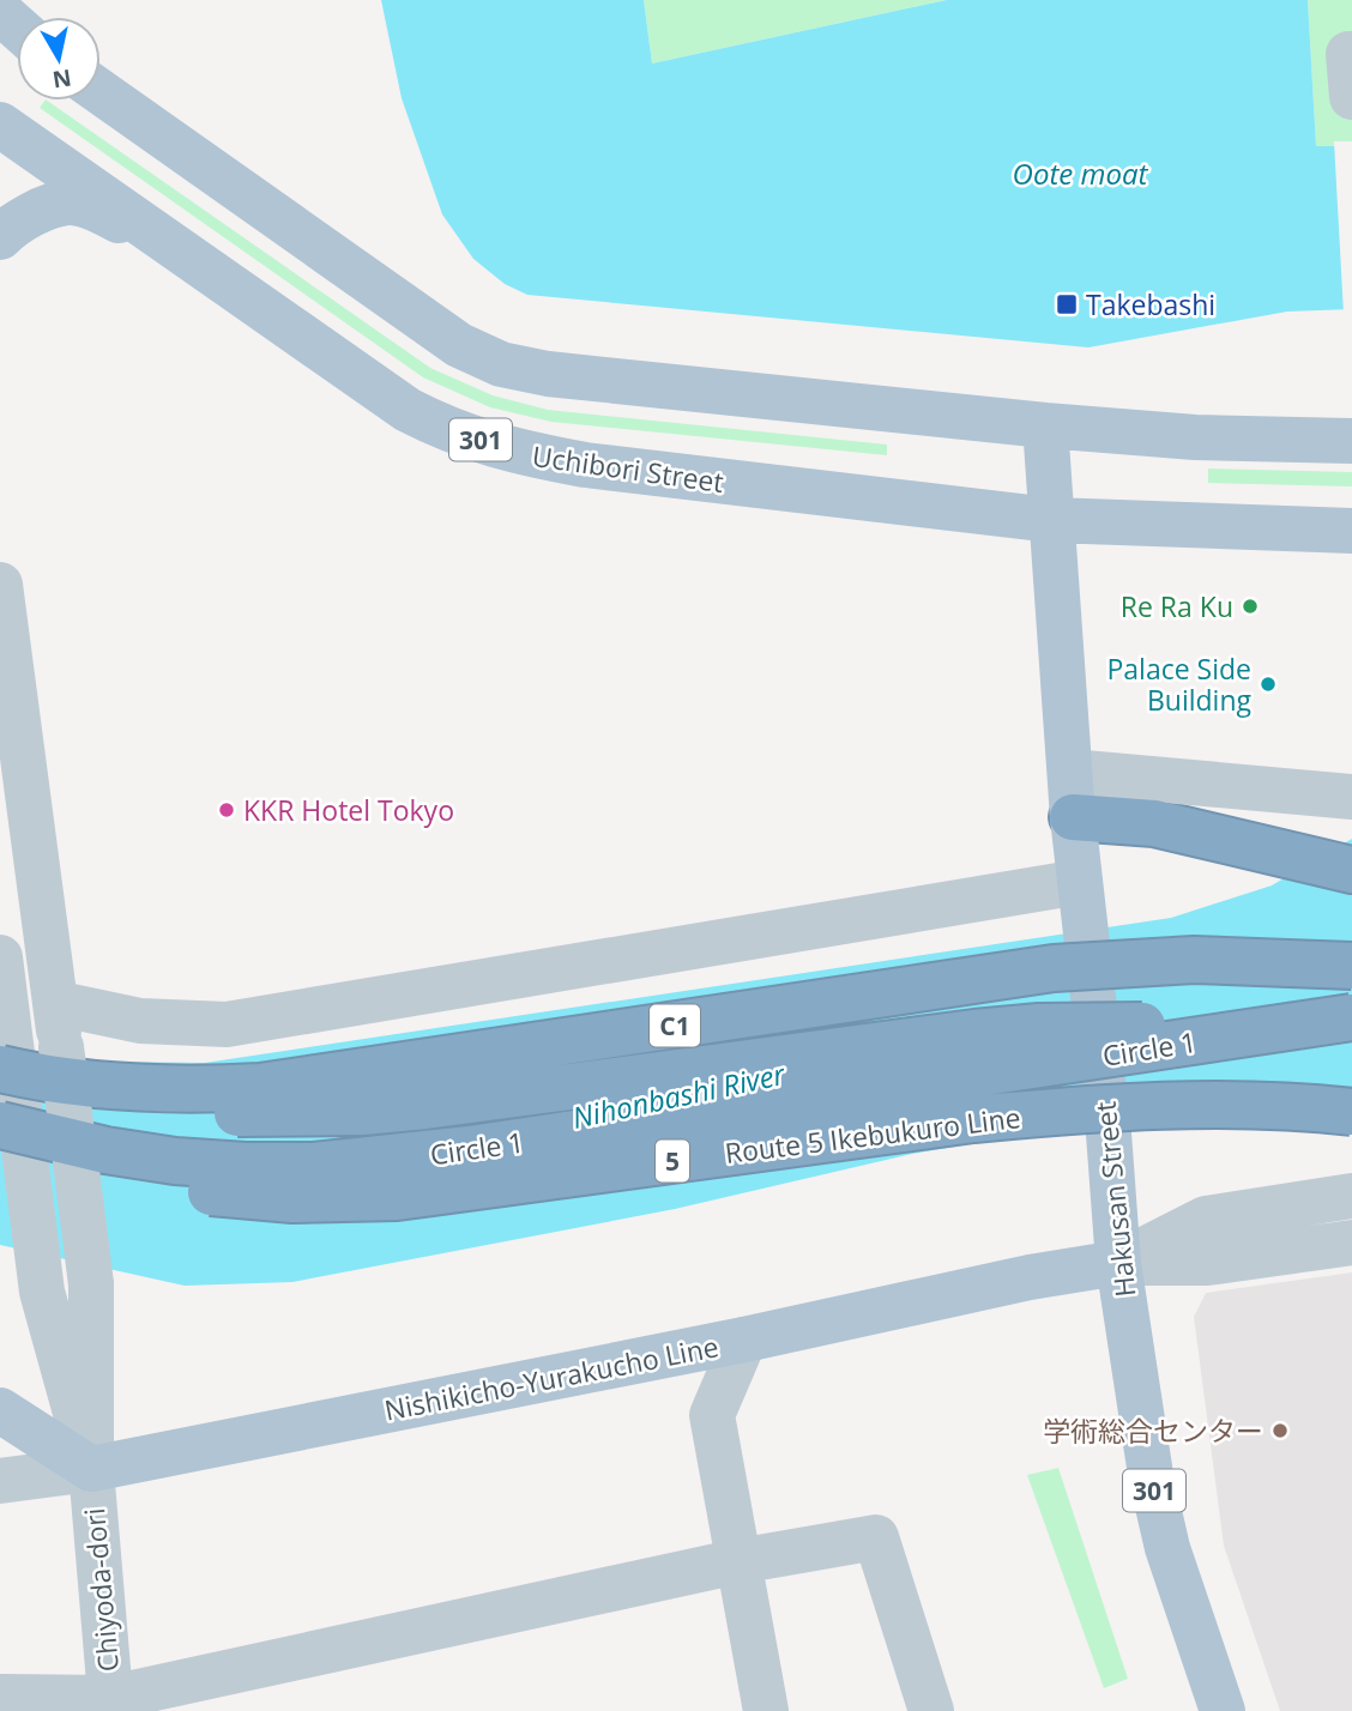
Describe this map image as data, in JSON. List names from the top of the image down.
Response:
{
  "streets": {
    "highway": [
      "C1",
      "Circle 1",
      "Route 5 Ikebukuro Line",
      "5"
    ],
    "main road": [
      "301",
      "Uchibori Street",
      "Hakusan Street",
      "Nishikicho-Yurakucho Line"
    ],
    "street": ["Chiyoda-dori"]
  },
  "crossings": [
    ["301", "Uchibori Street"],
    ["Uchibori Street", "Hakusan Street"],
    ["Hakusan Street", "Nishikicho-Yurakucho Line"],
    ["Nishikicho-Yurakucho Line", "Chiyoda-dori"]
  ],
  "water": ["Oote moat", "Nihonbashi River"],
  "places": {
    "transit": ["Takebashi"],
    "other": [
      "Re Ra Ku",
      "Palace Side Building",
      "KKR Hotel Tokyo",
      "学術総合センター"
    ]
  },
  "north": "bottom"
}
